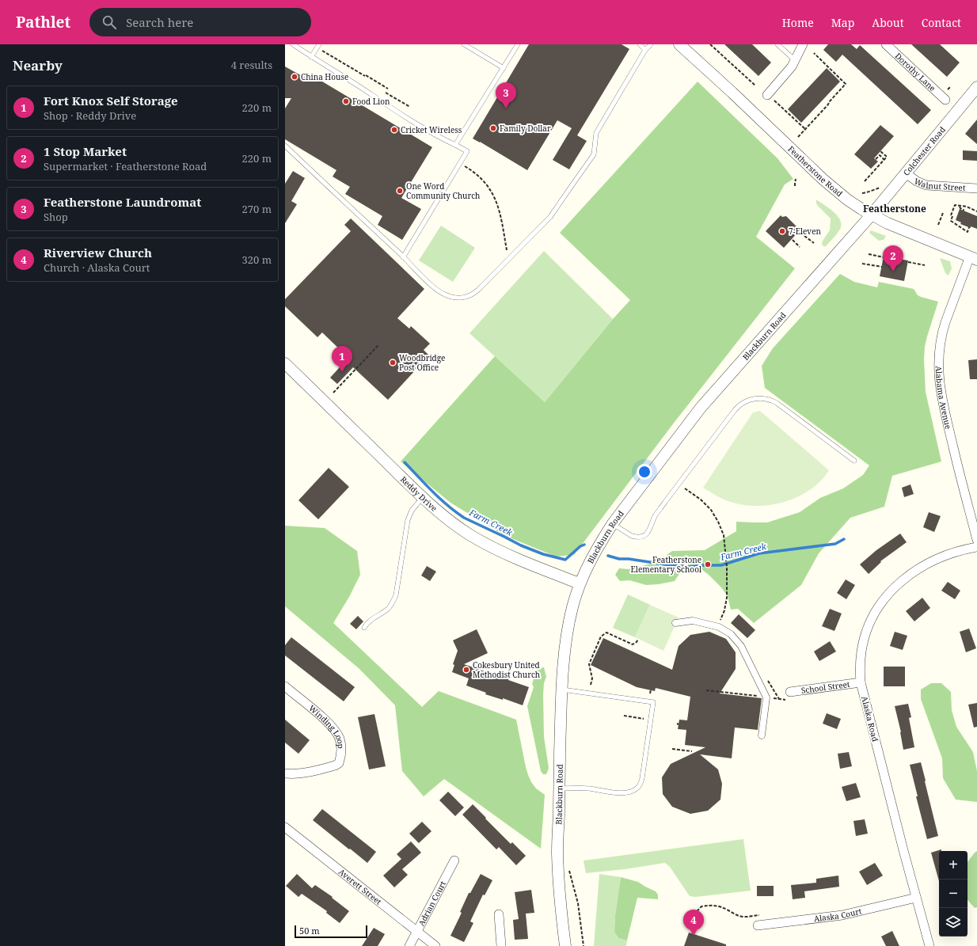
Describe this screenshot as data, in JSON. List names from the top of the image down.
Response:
{
  "streets": {
    "street": [
      "Dorothy Lane",
      "Colchester Road",
      "Featherstone Road",
      "Walnut Street",
      "Blackburn Road",
      "Alabama Avenue",
      "Reddy Drive",
      "School Street",
      "Alaska Road",
      "Winding Loop",
      "Averett Street",
      "Adrian Court",
      "Alaska Court"
    ]
  },
  "crossings": [
    ["Colchester Road", "Featherstone Road"],
    ["Colchester Road", "Walnut Street"],
    ["Colchester Road", "Blackburn Road"],
    ["Featherstone Road", "Blackburn Road"],
    ["Featherstone Road", "Alabama Avenue"],
    ["Blackburn Road", "Reddy Drive"],
    ["School Street", "Alaska Road"],
    ["Alaska Road", "Alaska Court"],
    ["Averett Street", "Adrian Court"]
  ],
  "districts": ["Featherstone"],
  "water": ["Farm Creek"],
  "places": [
    "China House",
    "Food Lion",
    "Family Dollar",
    "Cricket Wireless",
    "One Word Community Church",
    "7-Eleven",
    "Woodbridge Post Office",
    "Featherstone Elementary School",
    "Cokesbury United Methodist Church"
  ],
  "scale_bar": "50 m",
  "page": {
    "header": "Pathlet",
    "search": "Search here",
    "nav": [
      "Home",
      "Map",
      "About",
      "Contact"
    ],
    "heading": ["Nearby", "4 results"],
    "pins": [
      "3",
      "2",
      "1",
      "4"
    ],
    "list": [
      {
        "mark": "1",
        "name": "Fort Knox Self Storage",
        "note": "Shop · Reddy Drive",
        "value": "220 m"
      },
      {
        "mark": "2",
        "name": "1 Stop Market",
        "note": "Supermarket · Featherstone Road",
        "value": "220 m"
      },
      {
        "mark": "3",
        "name": "Featherstone Laundromat",
        "note": "Shop",
        "value": "270 m"
      },
      {
        "mark": "4",
        "name": "Riverview Church",
        "note": "Church · Alaska Court",
        "value": "320 m"
      }
    ],
    "map_buttons": ["+", "−"],
    "scale": "50 m"
  }
}
